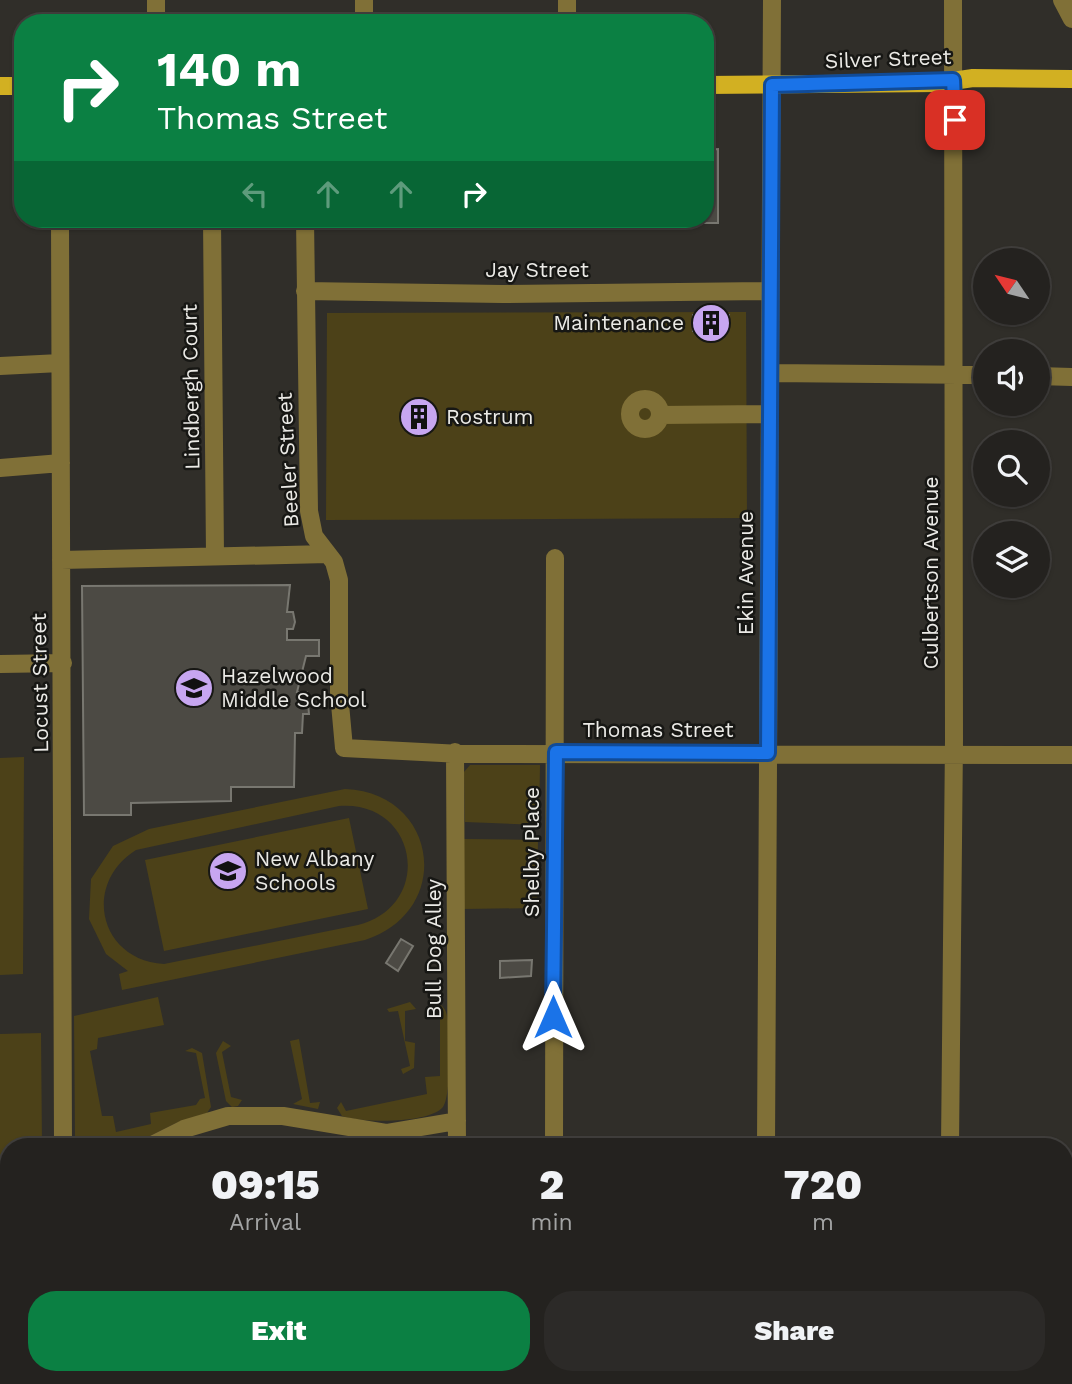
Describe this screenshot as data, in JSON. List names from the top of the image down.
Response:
{
  "streets": {
    "main road": ["Silver Street"],
    "street": [
      "Jay Street",
      "Lindbergh Court",
      "Beeler Street",
      "Ekin Avenue",
      "Culbertson Avenue",
      "Locust Street",
      "Thomas Street",
      "Shelby Place",
      "Bull Dog Alley"
    ]
  },
  "crossings": [
    ["Silver Street", "Ekin Avenue"],
    ["Silver Street", "Culbertson Avenue"],
    ["Jay Street", "Beeler Street"],
    ["Jay Street", "Ekin Avenue"],
    ["Beeler Street", "Thomas Street"],
    ["Beeler Street", "Bull Dog Alley"],
    ["Ekin Avenue", "Thomas Street"],
    ["Culbertson Avenue", "Thomas Street"],
    ["Thomas Street", "Shelby Place"],
    ["Thomas Street", "Bull Dog Alley"]
  ],
  "places": {
    "building": ["Maintenance", "Rostrum"],
    "school or university": ["Hazelwood Middle School", "New Albany Schools"]
  },
  "north": "top left",
  "page": {
    "turn": ["140 m", "Thomas Street"],
    "eta": [
      "09:15",
      "Arrival",
      "2",
      "min",
      "720",
      "m"
    ],
    "buttons": ["Exit", "Share"]
  }
}
